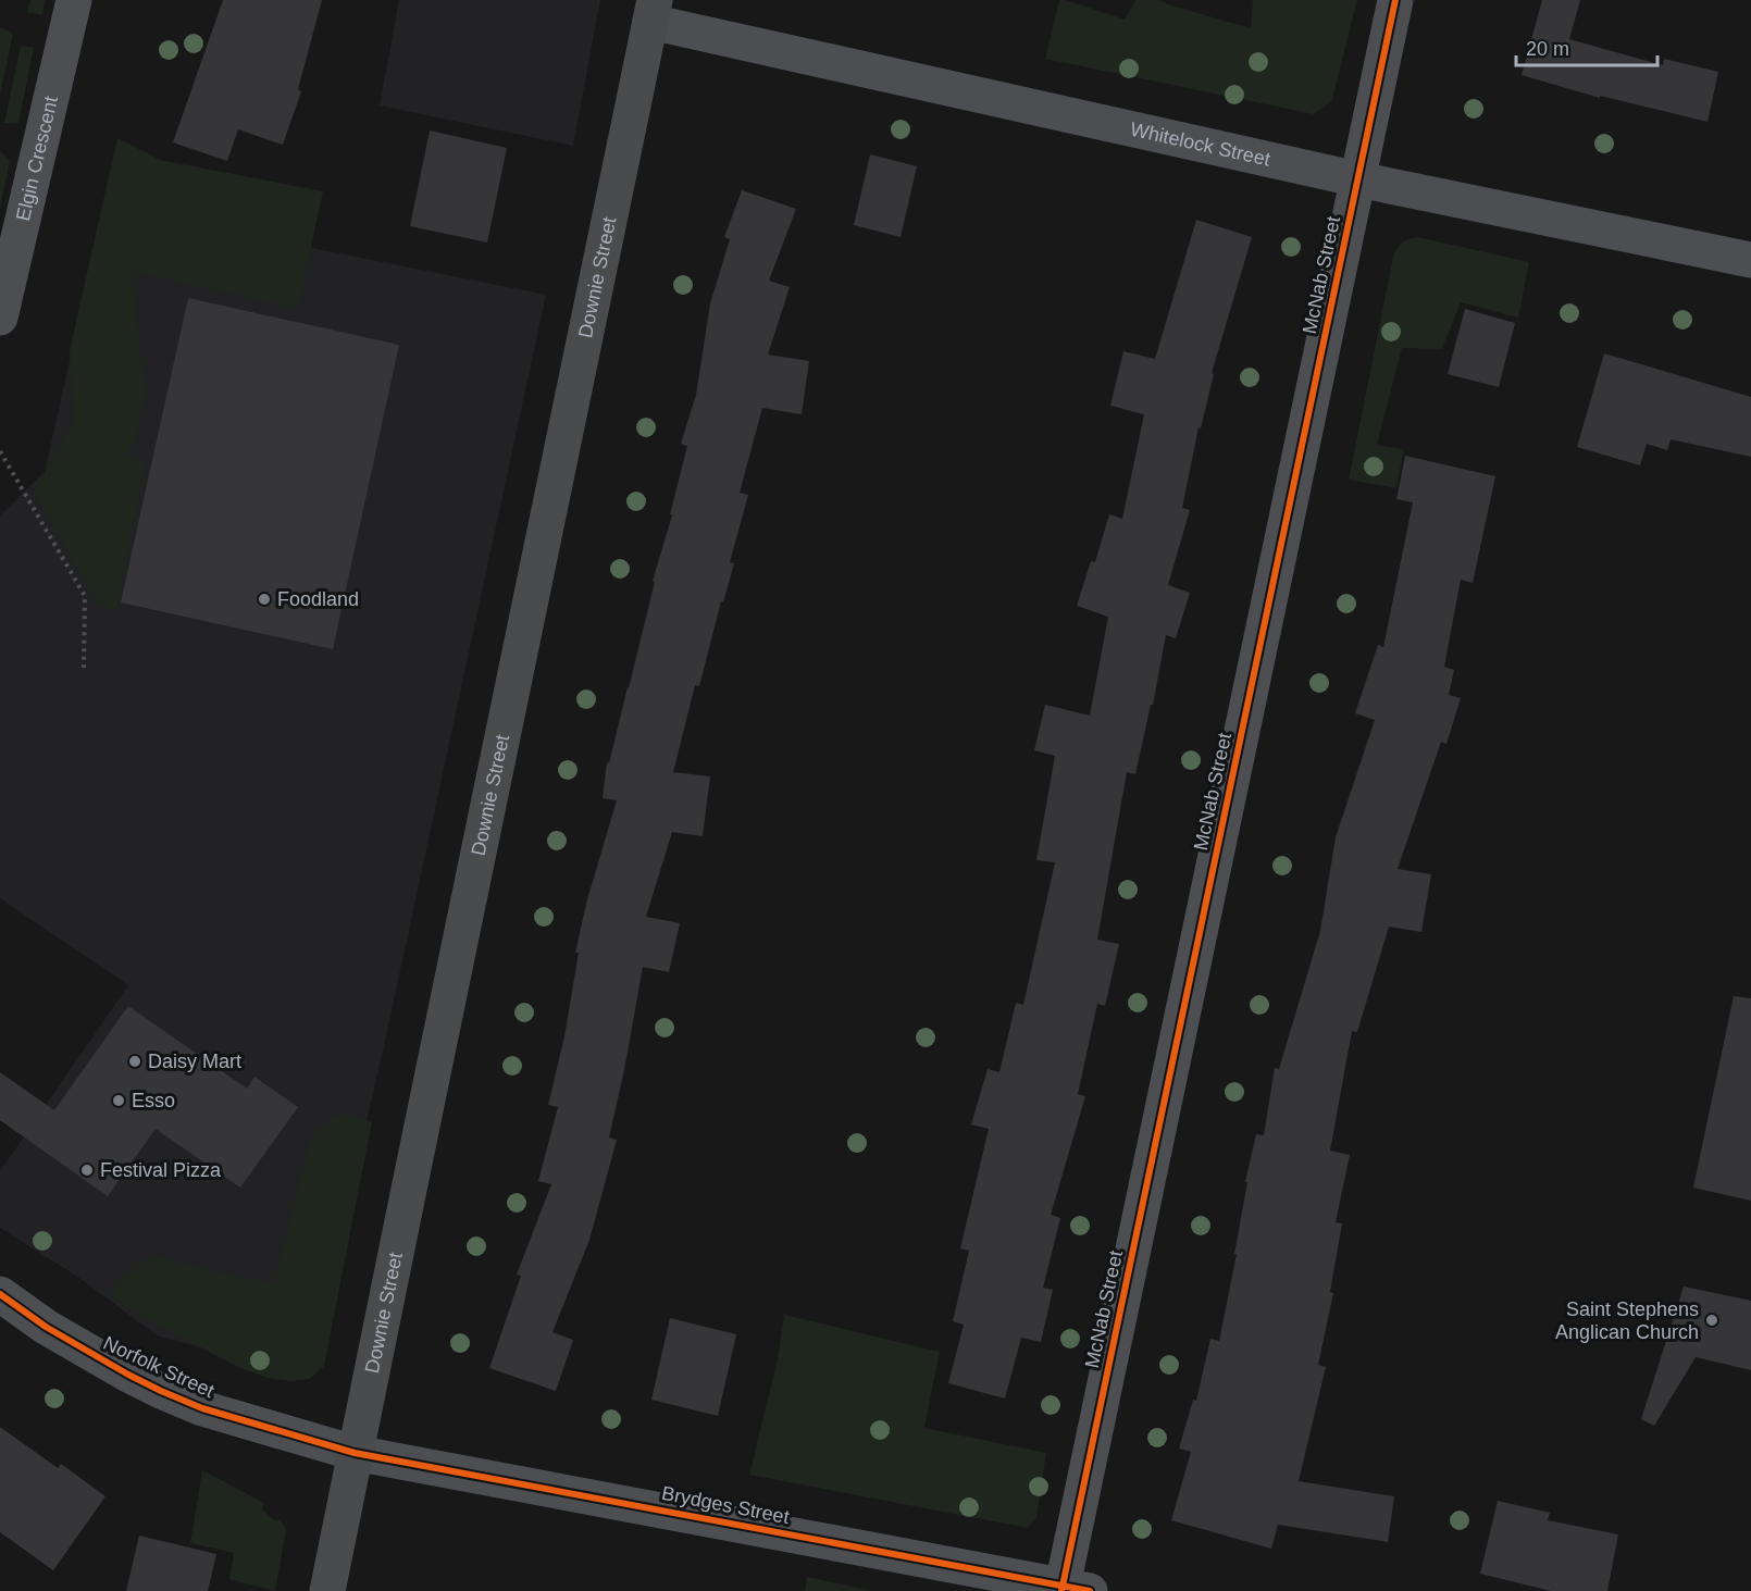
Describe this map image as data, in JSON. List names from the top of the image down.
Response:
{
  "streets": {
    "main road": ["Downie Street"],
    "street": [
      "Whitelock Street",
      "Elgin Crescent",
      "McNab Street",
      "Norfolk Street",
      "Brydges Street"
    ]
  },
  "crossings": [
    ["Whitelock Street", "McNab Street"],
    ["Whitelock Street", "Downie Street"],
    ["McNab Street", "Brydges Street"],
    ["Downie Street", "Norfolk Street"],
    ["Downie Street", "Brydges Street"],
    ["Norfolk Street", "Brydges Street"]
  ],
  "places": [
    "Foodland",
    "Daisy Mart",
    "Esso",
    "Festival Pizza",
    "Saint Stephens Anglican Church"
  ],
  "scale_bar": "20 m"
}
